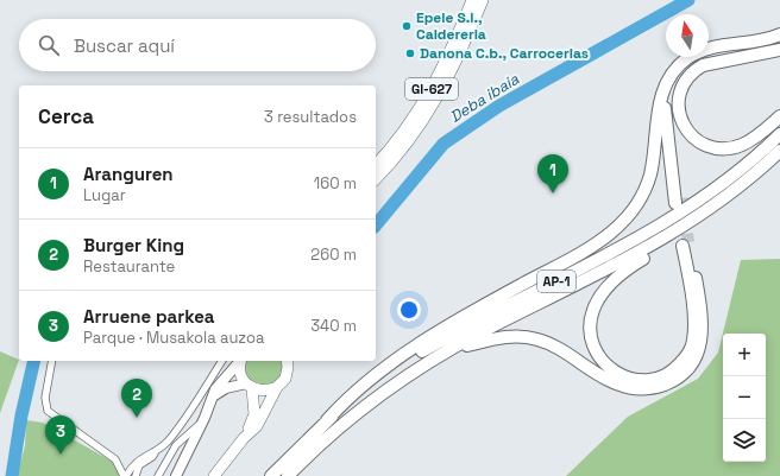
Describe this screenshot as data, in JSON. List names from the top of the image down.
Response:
{
  "streets": {
    "highway": ["AP-1"],
    "main road": ["GI-627"]
  },
  "water": ["Deba ibaia"],
  "places": ["Epele S.l., Caldereria", "Danona C.b., Carrocerias"],
  "north": "top",
  "page": {
    "search": "Buscar aquí",
    "heading": ["Cerca", "3 resultados"],
    "list": [
      {
        "mark": "1",
        "name": "Aranguren",
        "note": "Lugar",
        "value": "160 m"
      },
      {
        "mark": "2",
        "name": "Burger King",
        "note": "Restaurante",
        "value": "260 m"
      },
      {
        "mark": "3",
        "name": "Arruene parkea",
        "note": "Parque · Musakola auzoa",
        "value": "340 m"
      }
    ],
    "pins": ["1", "2", "3"],
    "map_buttons": ["+", "−"]
  }
}
